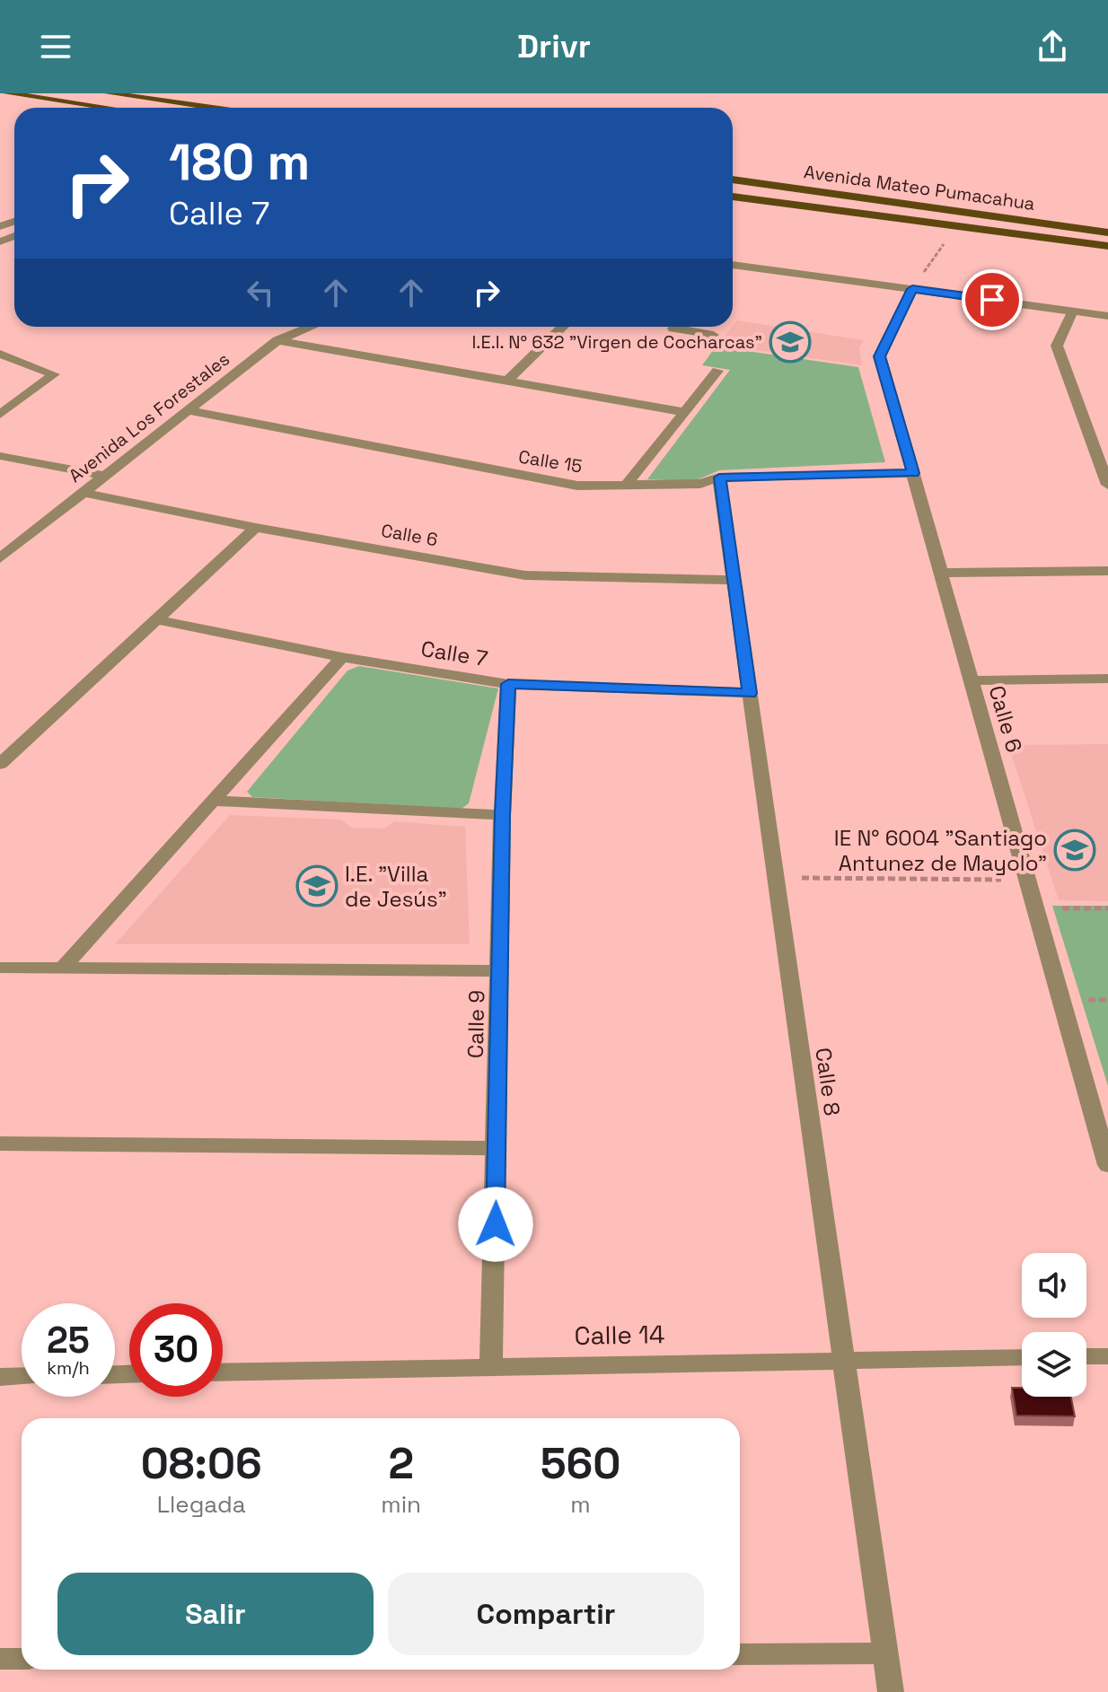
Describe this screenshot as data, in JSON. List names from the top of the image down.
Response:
{
  "streets": {
    "main road": ["Avenida Mateo Pumacahua"],
    "street": [
      "Avenida Los Forestales",
      "Calle 15",
      "Calle 6",
      "Calle 7",
      "Calle 9",
      "Calle 8",
      "Calle 14"
    ]
  },
  "crossings": [
    ["Avenida Los Forestales", "Calle 15"],
    ["Avenida Los Forestales", "Calle 6"],
    ["Calle 15", "Calle 6"],
    ["Calle 15", "Calle 8"],
    ["Calle 6", "Calle 8"],
    ["Calle 7", "Calle 9"],
    ["Calle 7", "Calle 8"],
    ["Calle 9", "Calle 14"],
    ["Calle 8", "Calle 14"]
  ],
  "places": {
    "school or university": ["I.E.I. N° 632 \"Virgen de Cocharcas\"", "IE N° 6004 \"Santiago Antunez de Mayolo\"", "I.E. \"Villa de Jesús\""]
  },
  "page": {
    "header": "Drivr",
    "turn": ["180 m", "Calle 7"],
    "speed": "25 km/h",
    "limit": "30",
    "eta": [
      "08:06",
      "Llegada",
      "2",
      "min",
      "560",
      "m"
    ],
    "buttons": ["Salir", "Compartir"]
  }
}
